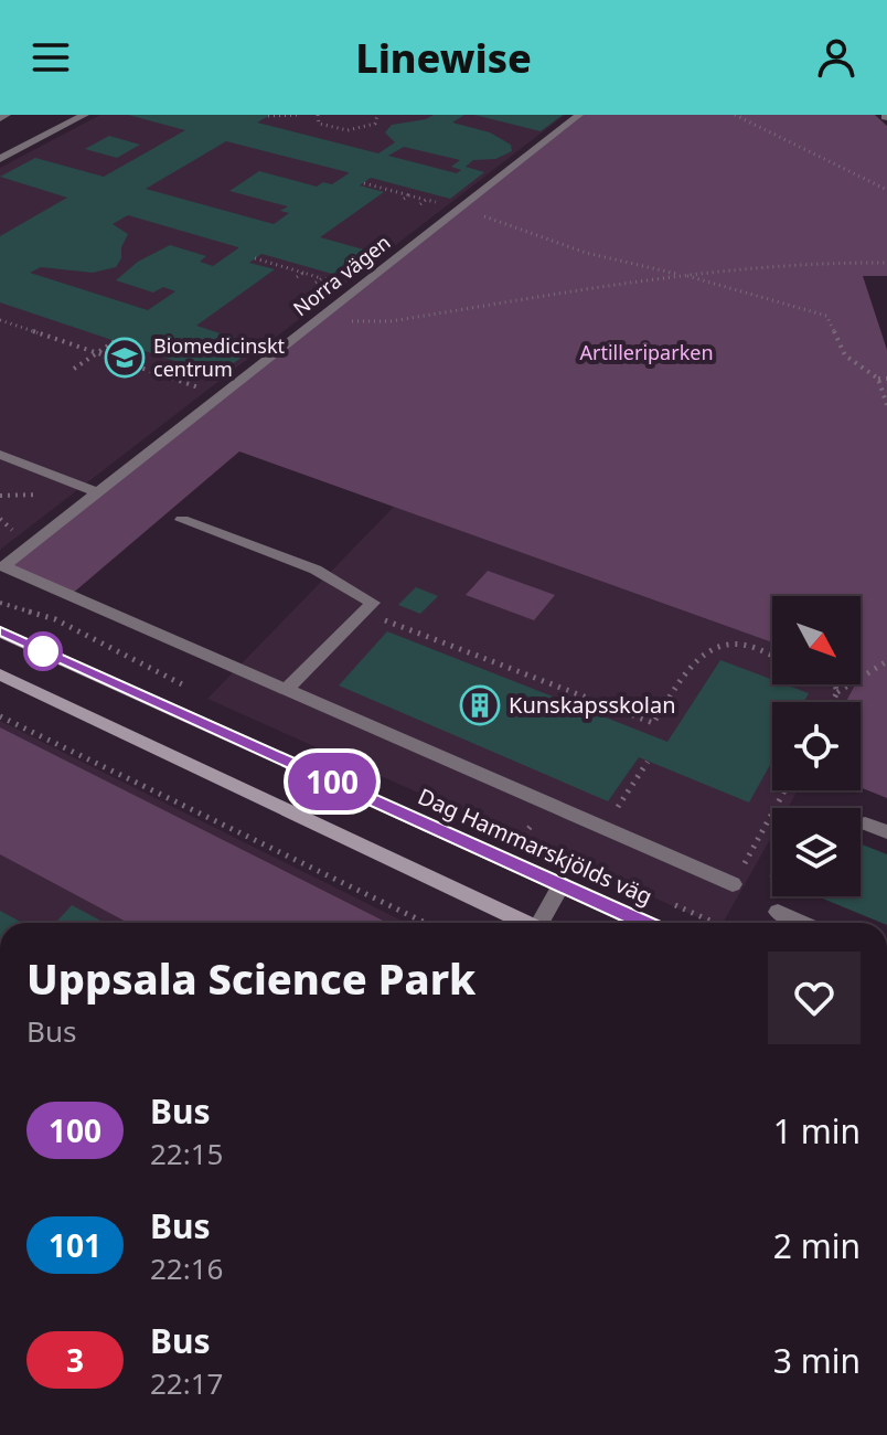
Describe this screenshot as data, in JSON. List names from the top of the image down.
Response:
{
  "streets": {
    "main road": ["Dag Hammarskjölds väg"],
    "street": ["Norra vägen"]
  },
  "parks": ["Artilleriparken"],
  "places": {
    "school or university": ["Biomedicinskt centrum"],
    "building": ["Kunskapsskolan"]
  },
  "lines": ["bus line 100"],
  "north": "bottom right",
  "page": {
    "header": "Linewise",
    "on_map": "100",
    "heading": ["Uppsala Science Park", "Bus"],
    "list": [
      {
        "mark": "100",
        "name": "Bus",
        "note": "22:15",
        "value": "1 min"
      },
      {
        "mark": "101",
        "name": "Bus",
        "note": "22:16",
        "value": "2 min"
      },
      {
        "mark": "3",
        "name": "Bus",
        "note": "22:17",
        "value": "3 min"
      }
    ]
  }
}
